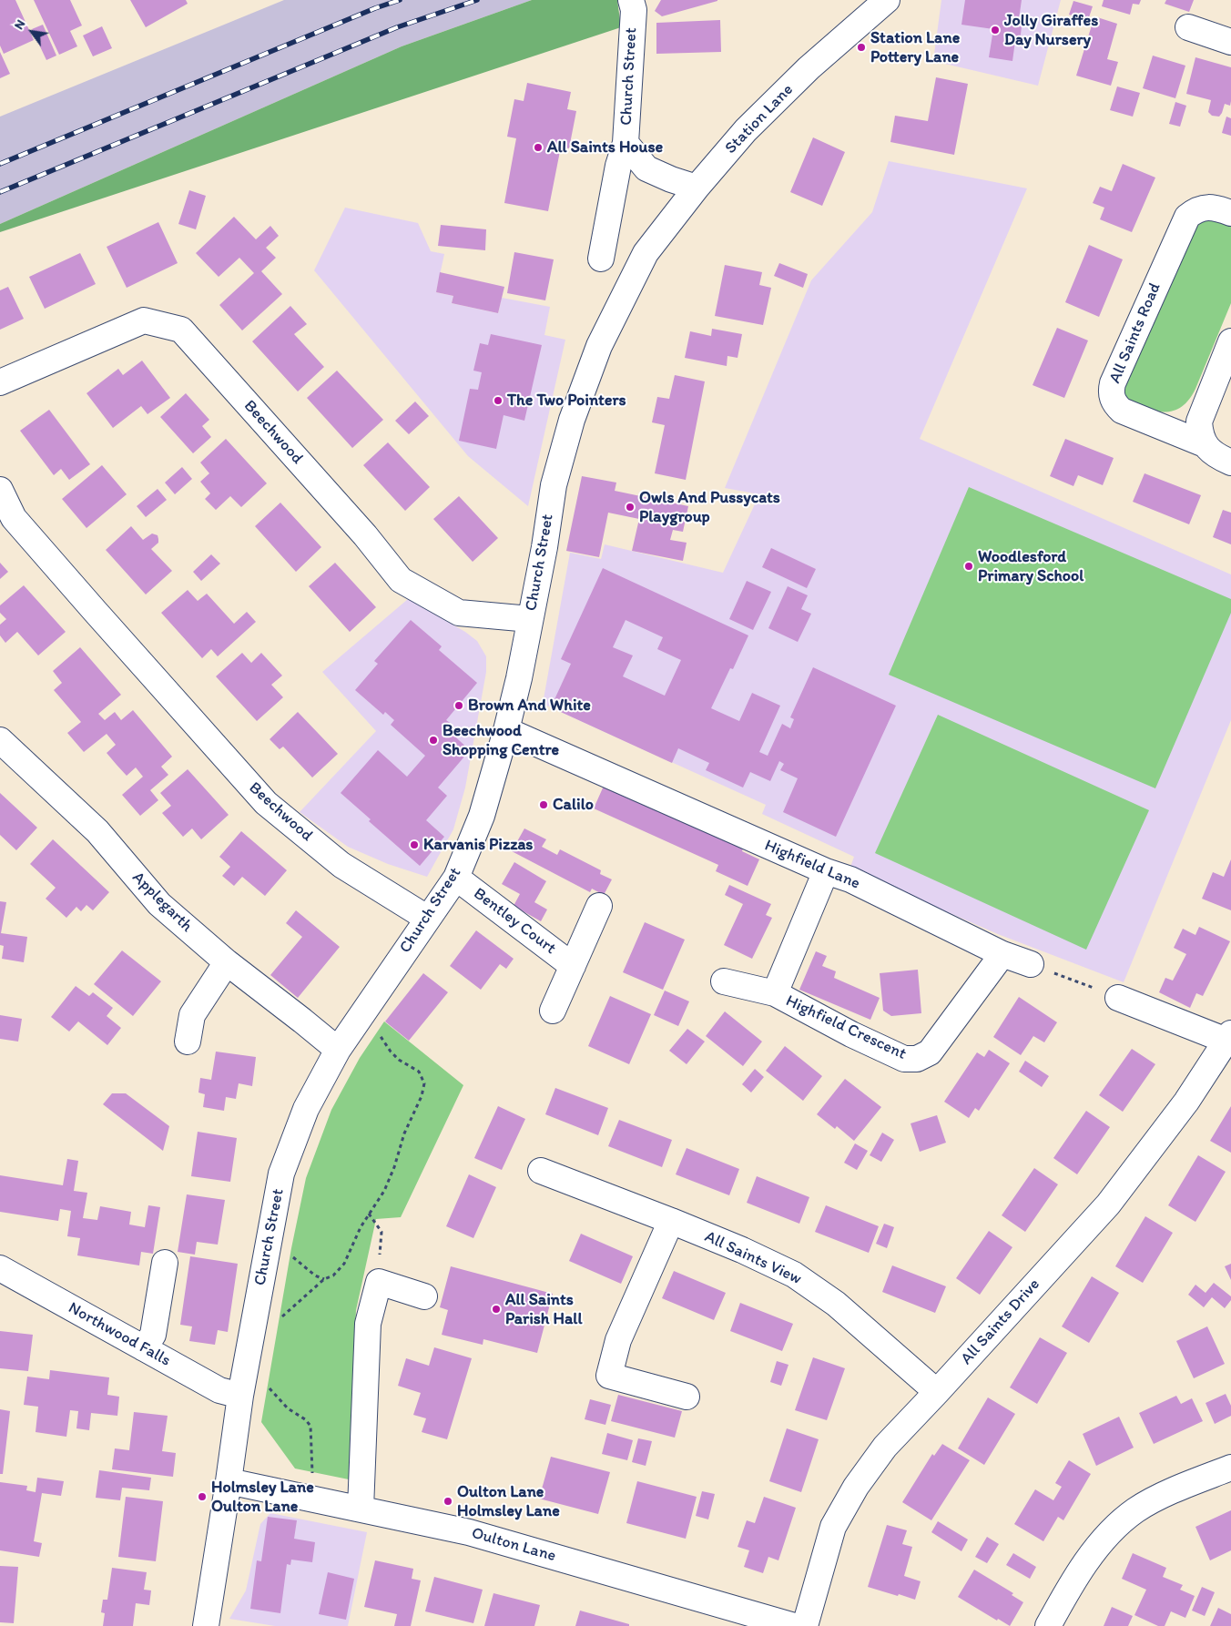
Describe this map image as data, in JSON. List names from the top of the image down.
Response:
{
  "streets": {
    "street": [
      "Church Street",
      "Station Lane",
      "All Saints Road",
      "Beechwood",
      "Highfield Lane",
      "Applegarth",
      "Bentley Court",
      "Highfield Crescent",
      "All Saints View",
      "All Saints Drive",
      "Northwood Falls",
      "Oulton Lane"
    ]
  },
  "crossings": [
    ["Church Street", "Station Lane"],
    ["Church Street", "Beechwood"],
    ["Church Street", "Highfield Lane"],
    ["Church Street", "Applegarth"],
    ["Church Street", "Bentley Court"],
    ["Church Street", "Northwood Falls"],
    ["Church Street", "Oulton Lane"],
    ["Highfield Lane", "Highfield Crescent"],
    ["All Saints View", "All Saints Drive"]
  ],
  "places": [
    "Jolly Giraffes Day Nursery",
    "Station Lane Pottery Lane",
    "All Saints House",
    "The Two Pointers",
    "Owls And Pussycats Playgroup",
    "Woodlesford Primary School",
    "Brown And White",
    "Beechwood Shopping Centre",
    "Calilo",
    "Karvanis Pizzas",
    "All Saints Parish Hall",
    "Holmsley Lane Oulton Lane",
    "Oulton Lane Holmsley Lane"
  ],
  "north": "top left"
}
